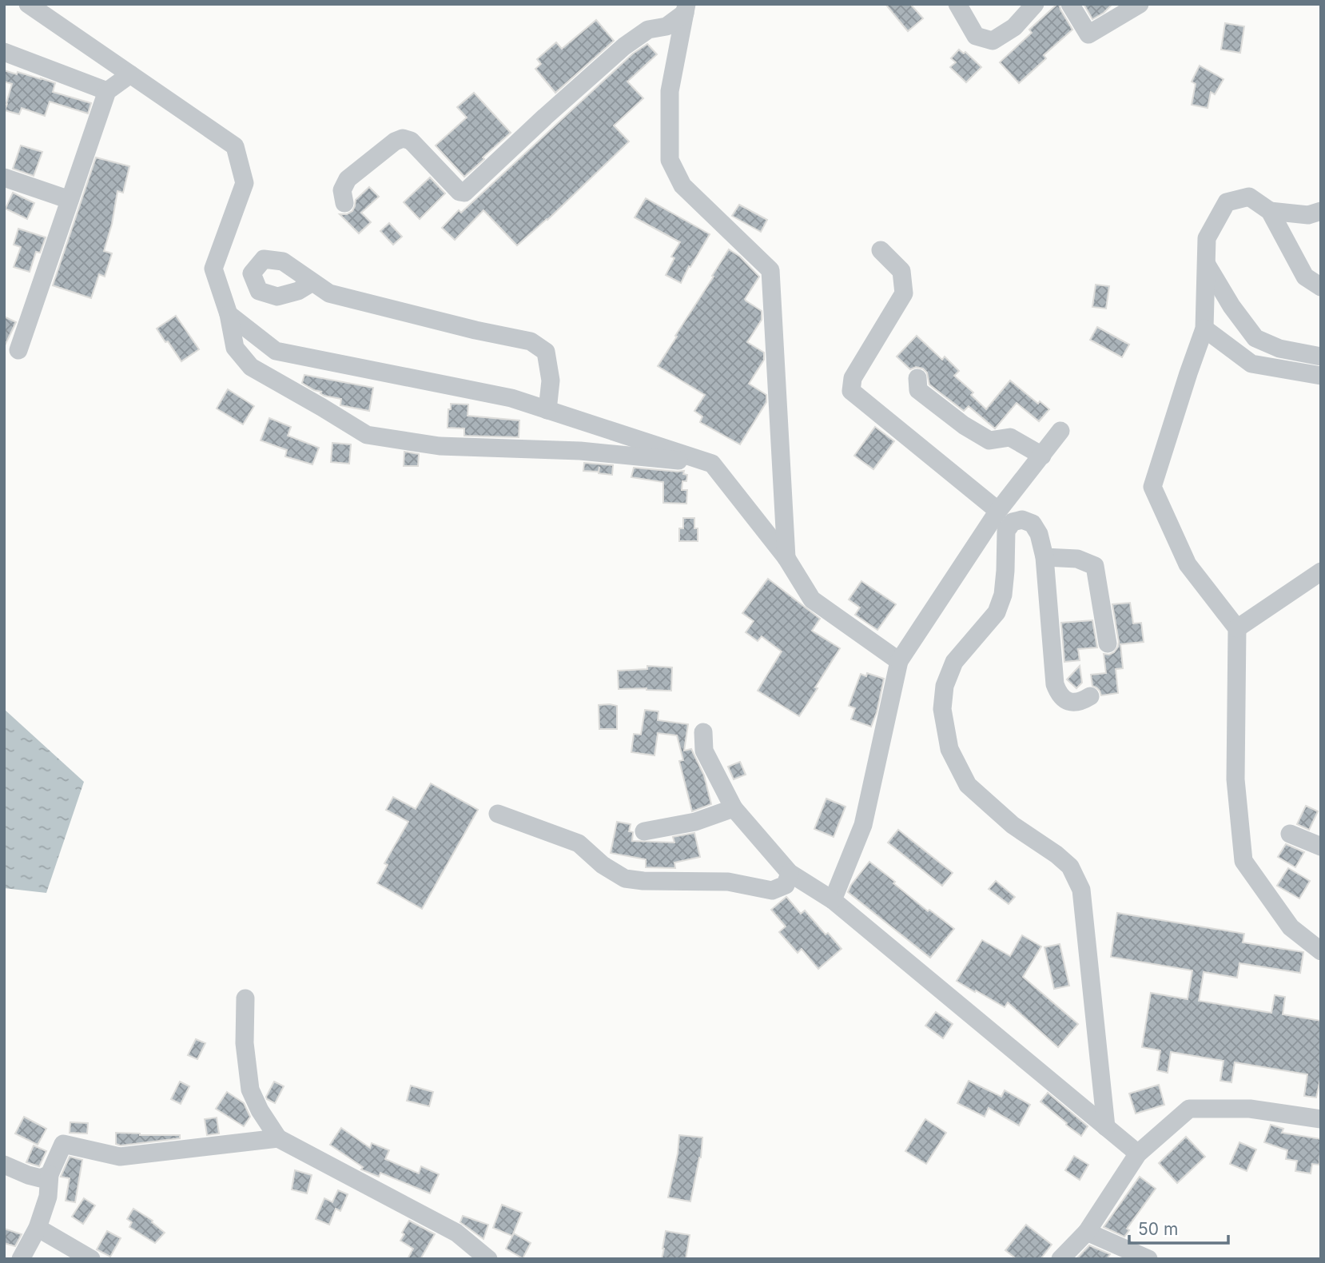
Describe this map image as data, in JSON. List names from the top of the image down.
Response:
{
  "scale_bar": "50 m"
}
